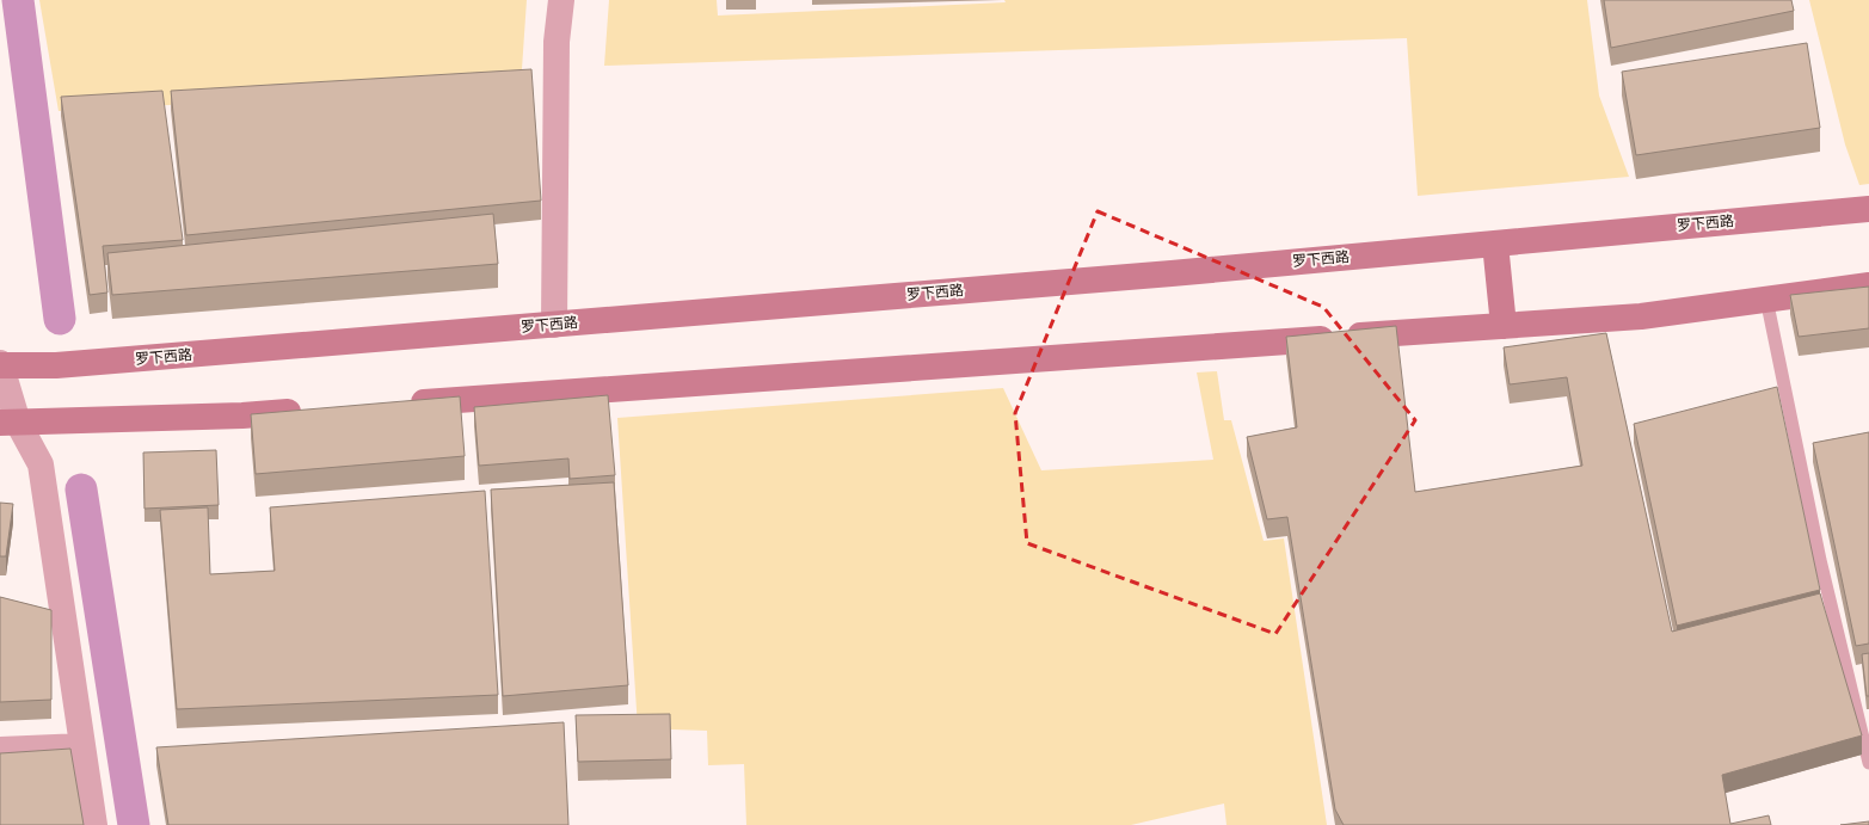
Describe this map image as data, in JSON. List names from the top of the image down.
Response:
{
  "streets": {
    "main road": ["罗下西路"]
  }
}
